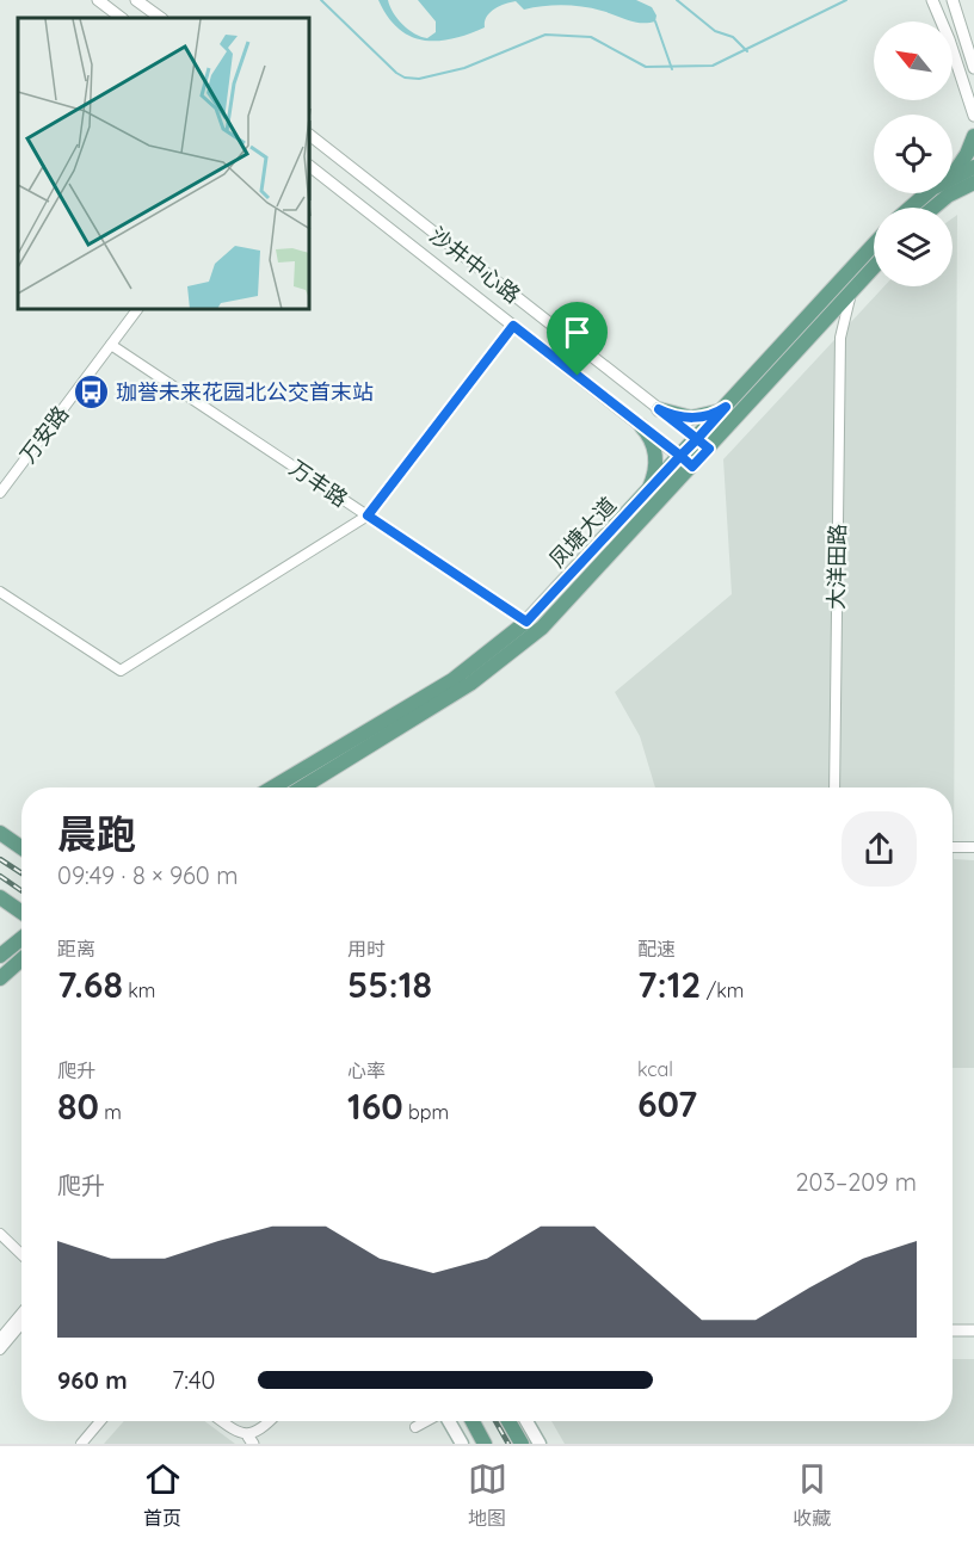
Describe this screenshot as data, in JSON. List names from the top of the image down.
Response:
{
  "streets": {
    "main road": ["凤塘大道"],
    "street": [
      "沙井中心路",
      "万安路",
      "万丰路",
      "大洋田路"
    ]
  },
  "crossings": [
    ["沙井中心路", "凤塘大道"],
    ["万安路", "万丰路"],
    ["万丰路", "凤塘大道"],
    ["凤塘大道", "大洋田路"]
  ],
  "places": {
    "bus stop": ["珈誉未来花园北公交首末站"]
  },
  "north": "top left",
  "page": {
    "heading": ["晨跑", "09:49 · 8 × 960 m"],
    "stats": [
      ["距离", "7.68 km"],
      ["用时", "55:18"],
      ["配速", "7:12 /km"],
      ["爬升", "80 m"],
      ["心率", "160 bpm"],
      ["kcal", "607"]
    ],
    "chart": ["爬升", "203–209 m"],
    "list": [
      {
        "name": "960 m",
        "note": "7:40"
      }
    ],
    "tabs": ["首页", "地图", "收藏"]
  }
}
